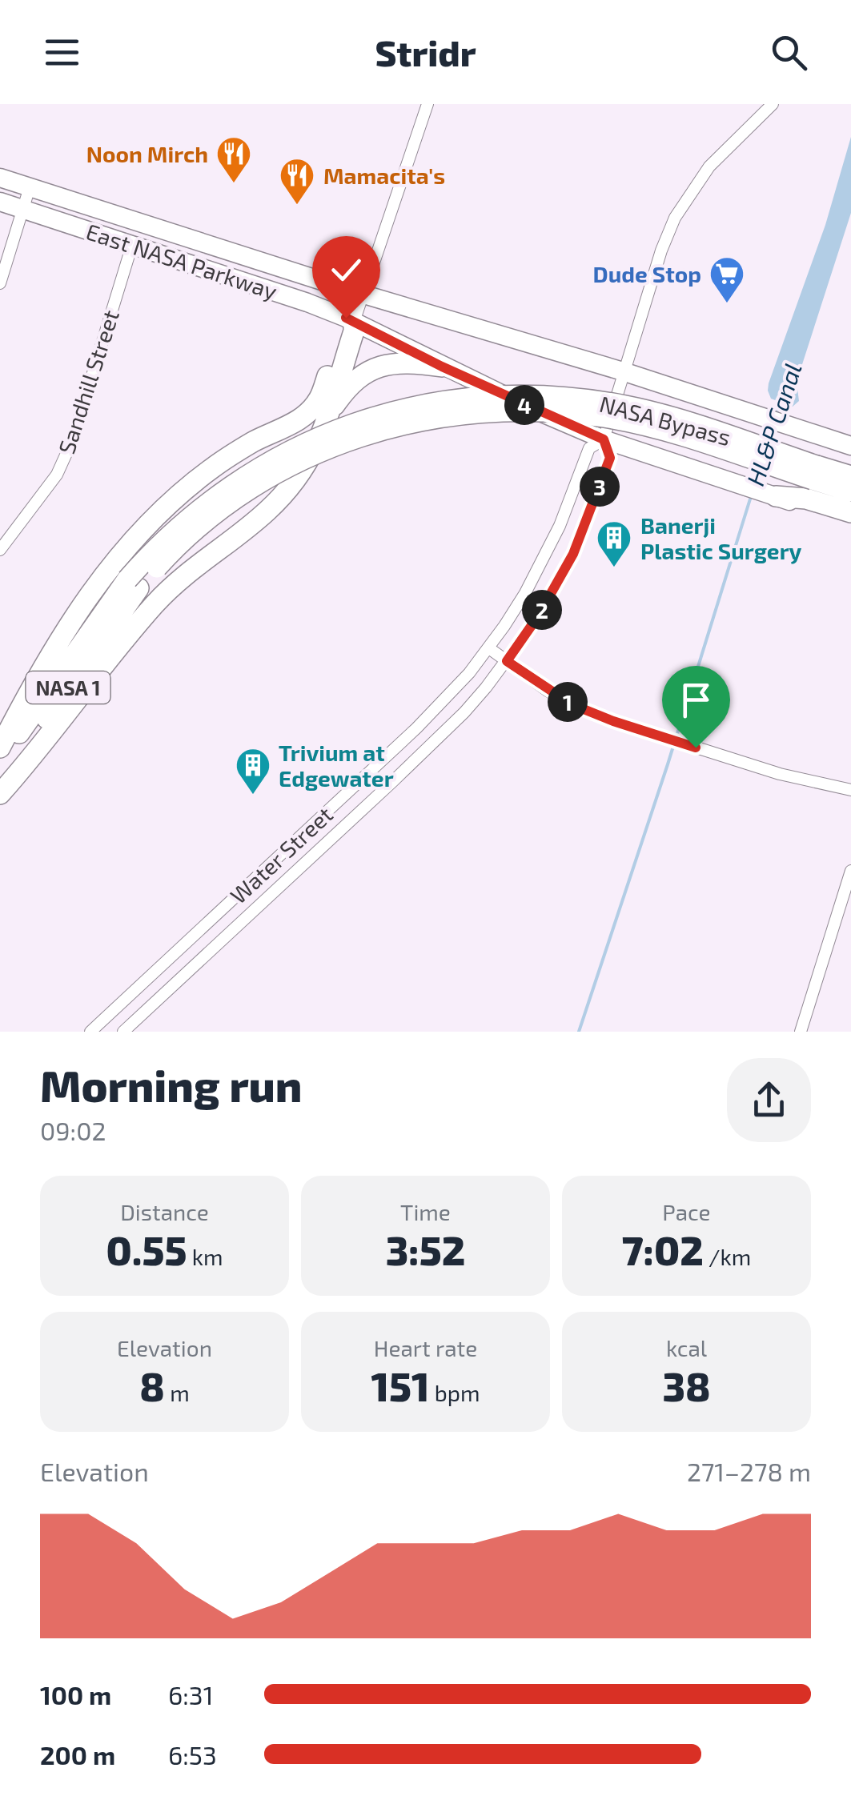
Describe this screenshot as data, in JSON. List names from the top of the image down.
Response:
{
  "streets": {
    "highway": ["NASA Bypass", "NASA 1"],
    "main road": ["East NASA Parkway"],
    "street": ["Sandhill Street", "Water Street"]
  },
  "crossings": [
    ["East NASA Parkway", "Sandhill Street"],
    ["East NASA Parkway", "Water Street"]
  ],
  "water": ["HL&P Canal"],
  "places": {
    "restaurant": ["Noon Mirch", "Mamacita's"],
    "supermarket": ["Dude Stop"],
    "building": ["Banerji Plastic Surgery", "Trivium at Edgewater"]
  },
  "page": {
    "header": "Stridr",
    "pins": [
      "4",
      "3",
      "2",
      "1"
    ],
    "heading": ["Morning run", "09:02"],
    "stats": [
      ["Distance", "0.55 km"],
      ["Time", "3:52"],
      ["Pace", "7:02 /km"],
      ["Elevation", "8 m"],
      ["Heart rate", "151 bpm"],
      ["kcal", "38"]
    ],
    "chart": ["Elevation", "271–278 m"],
    "list": [
      {
        "name": "100 m",
        "note": "6:31"
      },
      {
        "name": "200 m",
        "note": "6:53"
      }
    ]
  }
}
